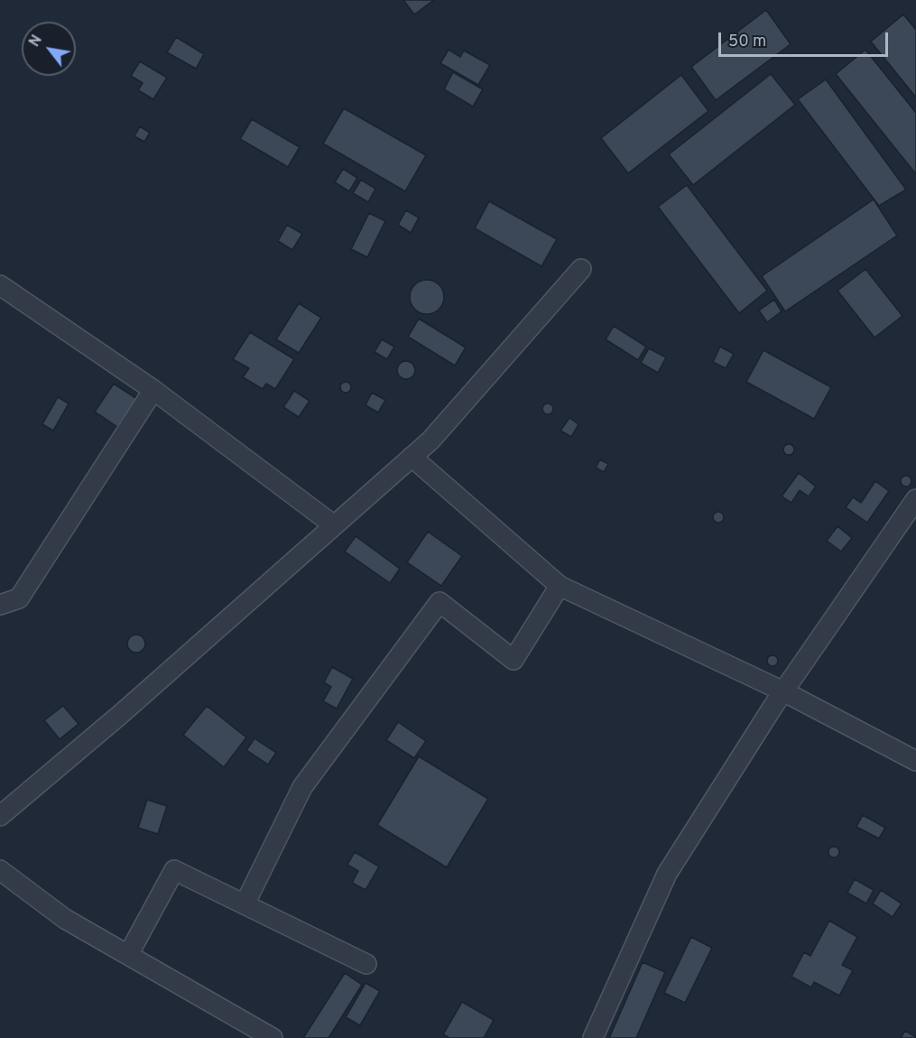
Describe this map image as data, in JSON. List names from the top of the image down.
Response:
{
  "scale_bar": "50 m",
  "north": "top left"
}
